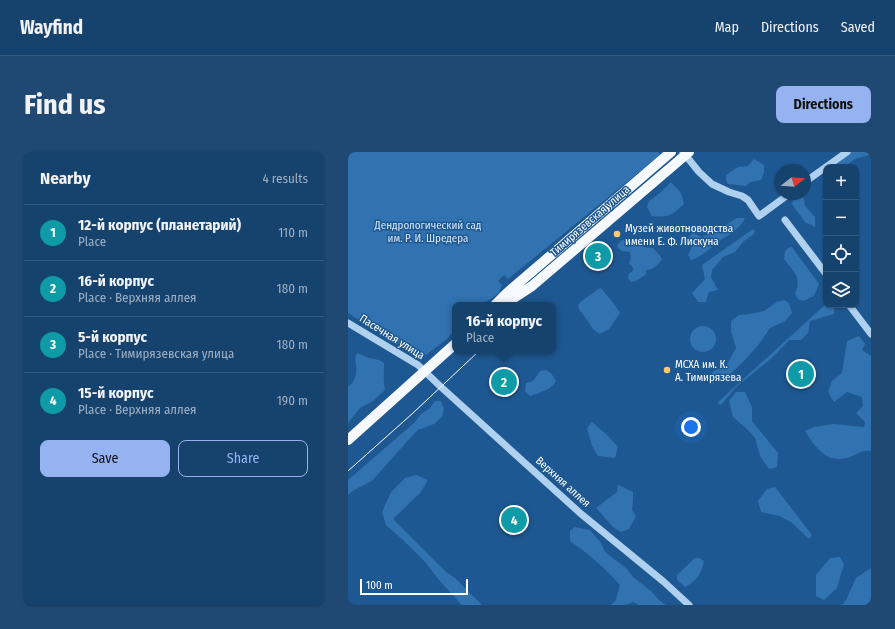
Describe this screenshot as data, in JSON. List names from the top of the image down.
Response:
{
  "streets": {
    "main road": ["Тимирязевская улица"],
    "street": ["Пасечная улица", "Верхняя аллея"]
  },
  "crossings": [
    ["Пасечная улица", "Верхняя аллея"]
  ],
  "parks": ["Дендрологический сад им. Р. И. Шредера"],
  "places": ["Музей животноводства имени Е. Ф. Лискуна", "МСХА им. К. А. Тимирязева"],
  "scale_bar": "100 m",
  "north": "right",
  "page": {
    "header": "Wayfind",
    "nav": ["Map", "Directions", "Saved"],
    "buttons": [
      "Directions",
      ["Save", "Share"]
    ],
    "title": "Find us",
    "heading": ["Nearby", "4 results"],
    "map_buttons": ["+", "−"],
    "list": [
      {
        "mark": "1",
        "name": "12-й корпус (планетарий)",
        "note": "Place",
        "value": "110 m"
      },
      {
        "mark": "2",
        "name": "16-й корпус",
        "note": "Place · Верхняя аллея",
        "value": "180 m"
      },
      {
        "mark": "3",
        "name": "5-й корпус",
        "note": "Place · Тимирязевская улица",
        "value": "180 m"
      },
      {
        "mark": "4",
        "name": "15-й корпус",
        "note": "Place · Верхняя аллея",
        "value": "190 m"
      }
    ],
    "pins": [
      "3",
      "1",
      "2",
      "4"
    ],
    "popup": ["16-й корпус", "Place"],
    "scale": "100 m"
  }
}
